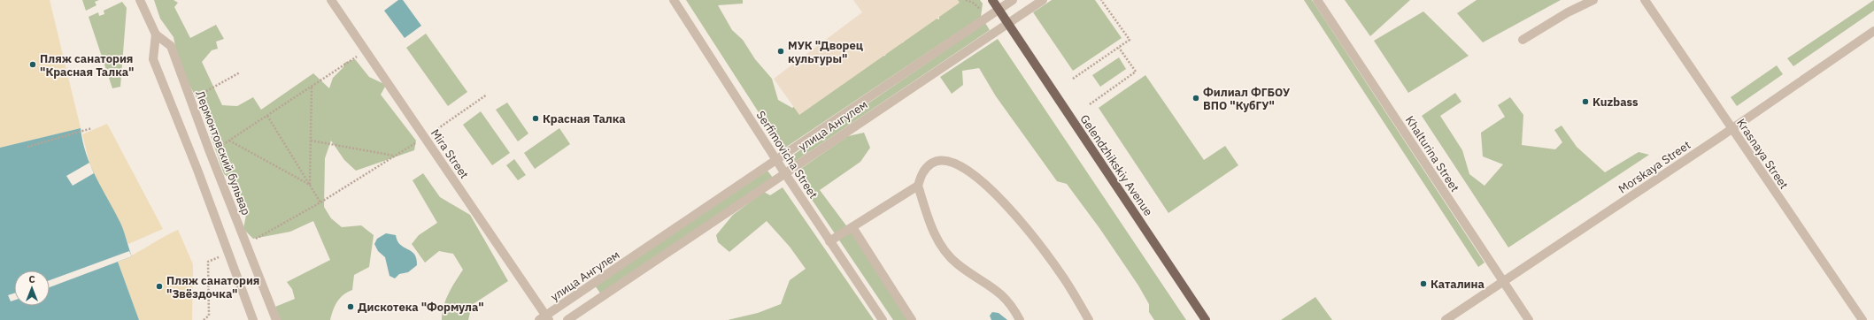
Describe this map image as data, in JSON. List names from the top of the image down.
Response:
{
  "streets": {
    "main road": ["Gelendzhikskiy Avenue"],
    "street": [
      "улица Ангулем",
      "Лермонтовский бульвар",
      "Mira Street",
      "Khalturina Street",
      "Krasnaya Street",
      "Serfimovicha Street",
      "Morskaya Street"
    ]
  },
  "crossings": [
    ["улица Ангулем", "Mira Street"],
    ["улица Ангулем", "Serfimovicha Street"],
    ["улица Ангулем", "Gelendzhikskiy Avenue"],
    ["Khalturina Street", "Morskaya Street"],
    ["Krasnaya Street", "Morskaya Street"]
  ],
  "places": [
    "МУК \"Дворец культуры\"",
    "Пляж санатория \"Красная Талка\"",
    "Филиал ФГБОУ ВПО \"КубГУ\"",
    "Kuzbass",
    "Красная Талка",
    "Каталина",
    "Пляж санатория \"Звёздочка\"",
    "Дискотека \"Формула\""
  ],
  "north": "top"
}
